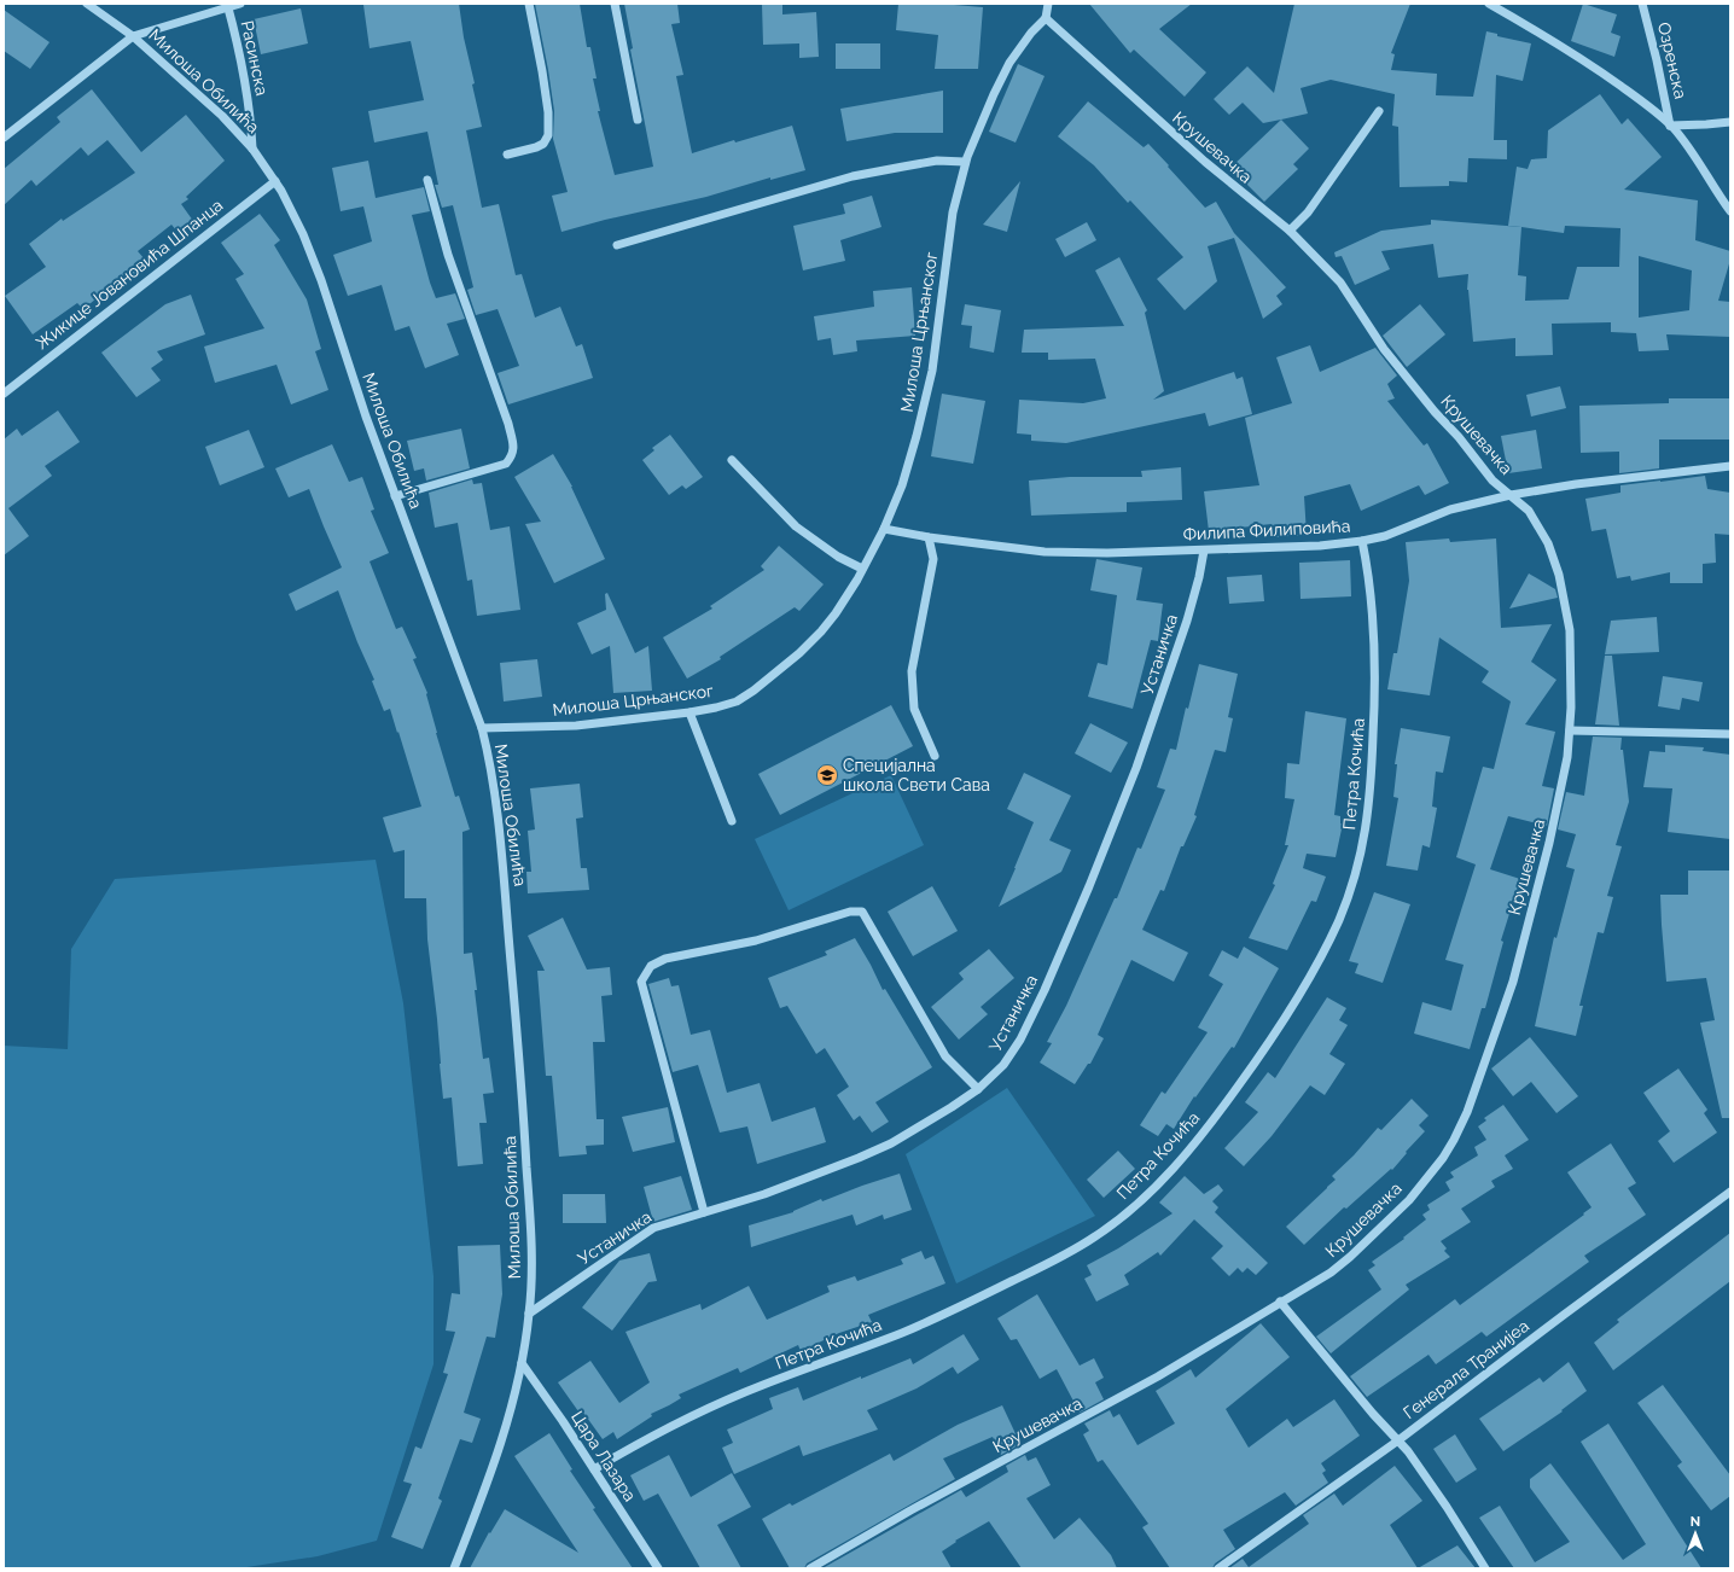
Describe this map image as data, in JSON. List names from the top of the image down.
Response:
{
  "streets": {
    "street": [
      "Расинска",
      "Озренска",
      "Милоша Обилића",
      "Крушевачка",
      "Жикице Јовановића Шпанца",
      "Милоша Црњанског",
      "Филипа Филиповића",
      "Устаничка",
      "Петра Кочића",
      "Генерала Транијеа",
      "Цара Лазара"
    ]
  },
  "crossings": [
    ["Расинска", "Милоша Обилића"],
    ["Милоша Обилића", "Жикице Јовановића Шпанца"],
    ["Милоша Обилића", "Милоша Црњанског"],
    ["Милоша Обилића", "Устаничка"],
    ["Милоша Обилића", "Цара Лазара"],
    ["Крушевачка", "Милоша Црњанског"],
    ["Крушевачка", "Филипа Филиповића"],
    ["Милоша Црњанског", "Филипа Филиповића"],
    ["Филипа Филиповића", "Устаничка"],
    ["Филипа Филиповића", "Петра Кочића"],
    ["Петра Кочића", "Цара Лазара"]
  ],
  "places": {
    "school or university": ["Специјална школа Свети Сава"]
  },
  "north": "top"
}
